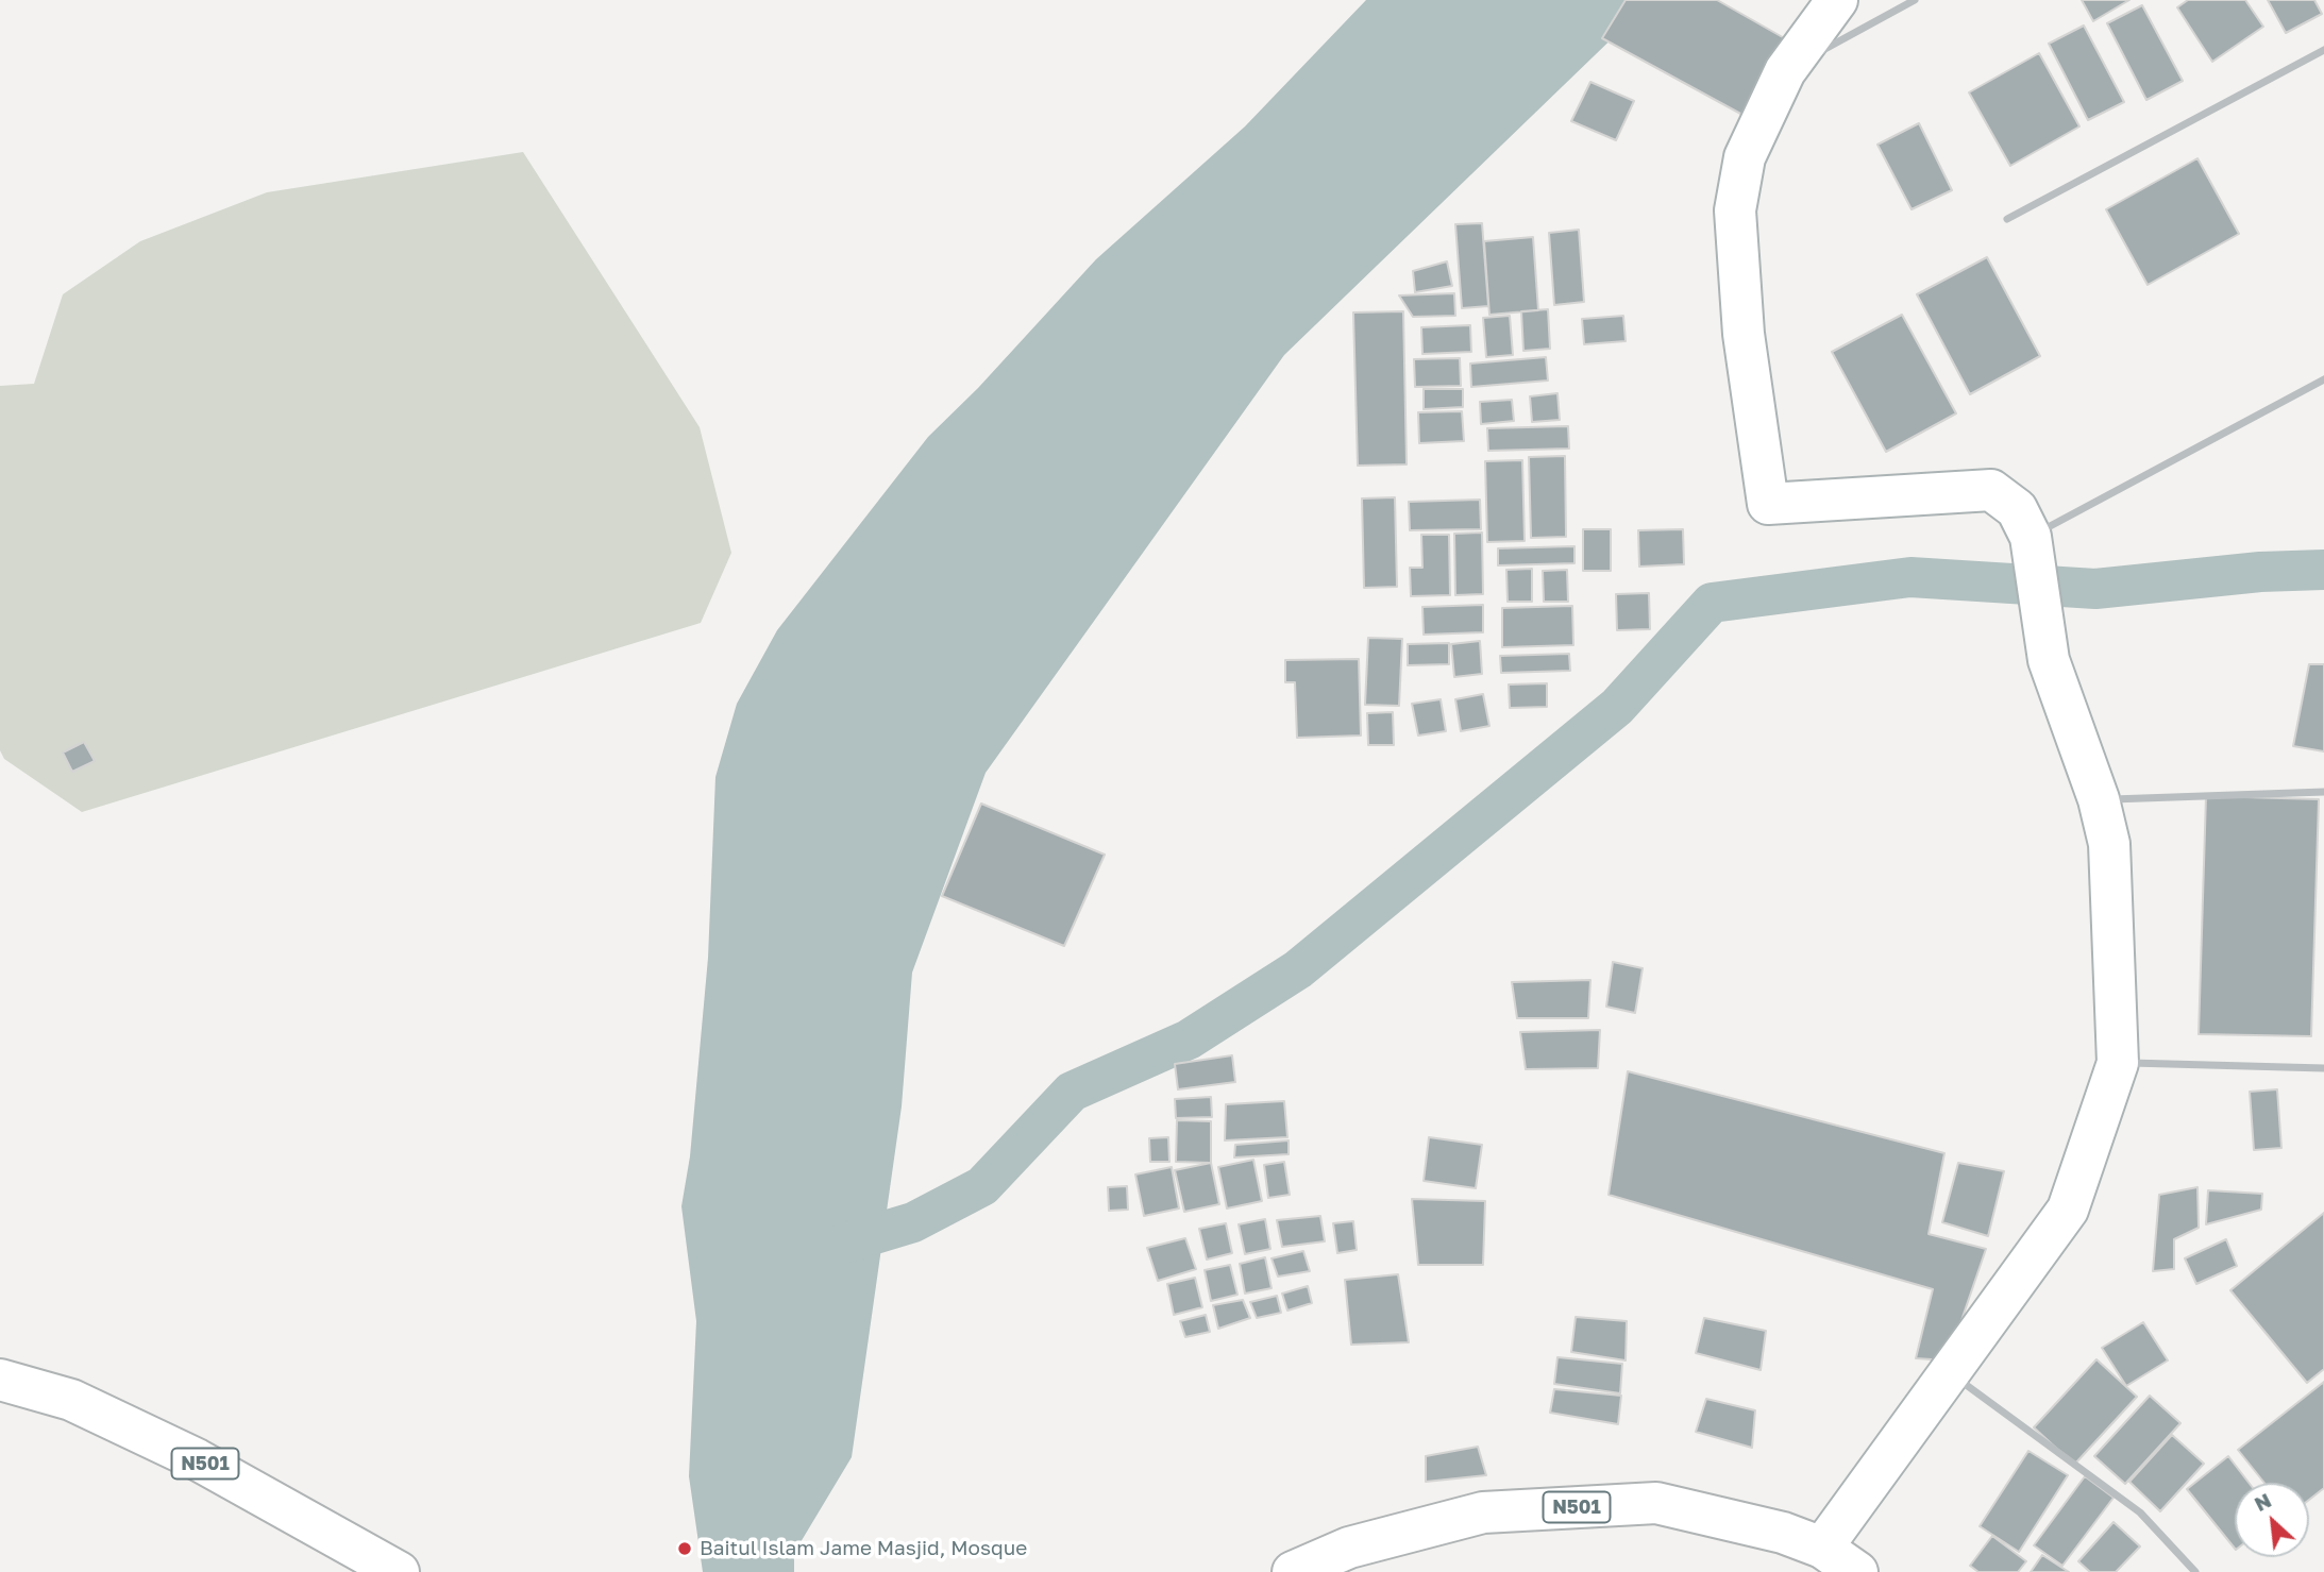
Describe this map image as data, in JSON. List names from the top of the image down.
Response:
{
  "streets": {
    "main road": ["N501"]
  },
  "places": ["Baitul Islam Jame Masjid, Mosque"],
  "north": "top left"
}
